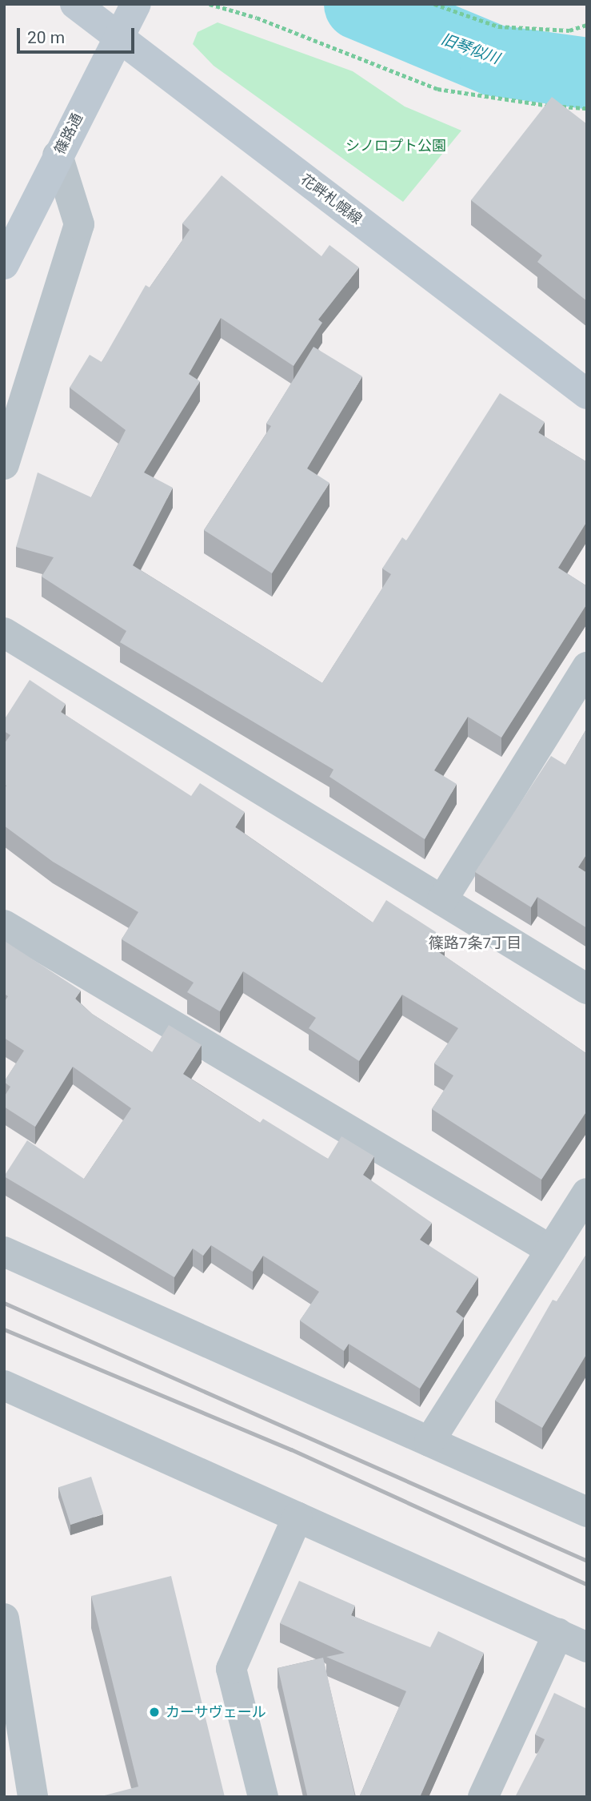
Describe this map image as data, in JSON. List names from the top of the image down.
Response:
{
  "streets": {
    "main road": ["篠路通", "花畔札幌線"]
  },
  "crossings": [
    ["篠路通", "花畔札幌線"]
  ],
  "districts": ["篠路7条7丁目"],
  "water": ["旧琴似川"],
  "parks": ["シノロプト公園"],
  "places": ["カーサヴェール"],
  "scale_bar": "20 m"
}
